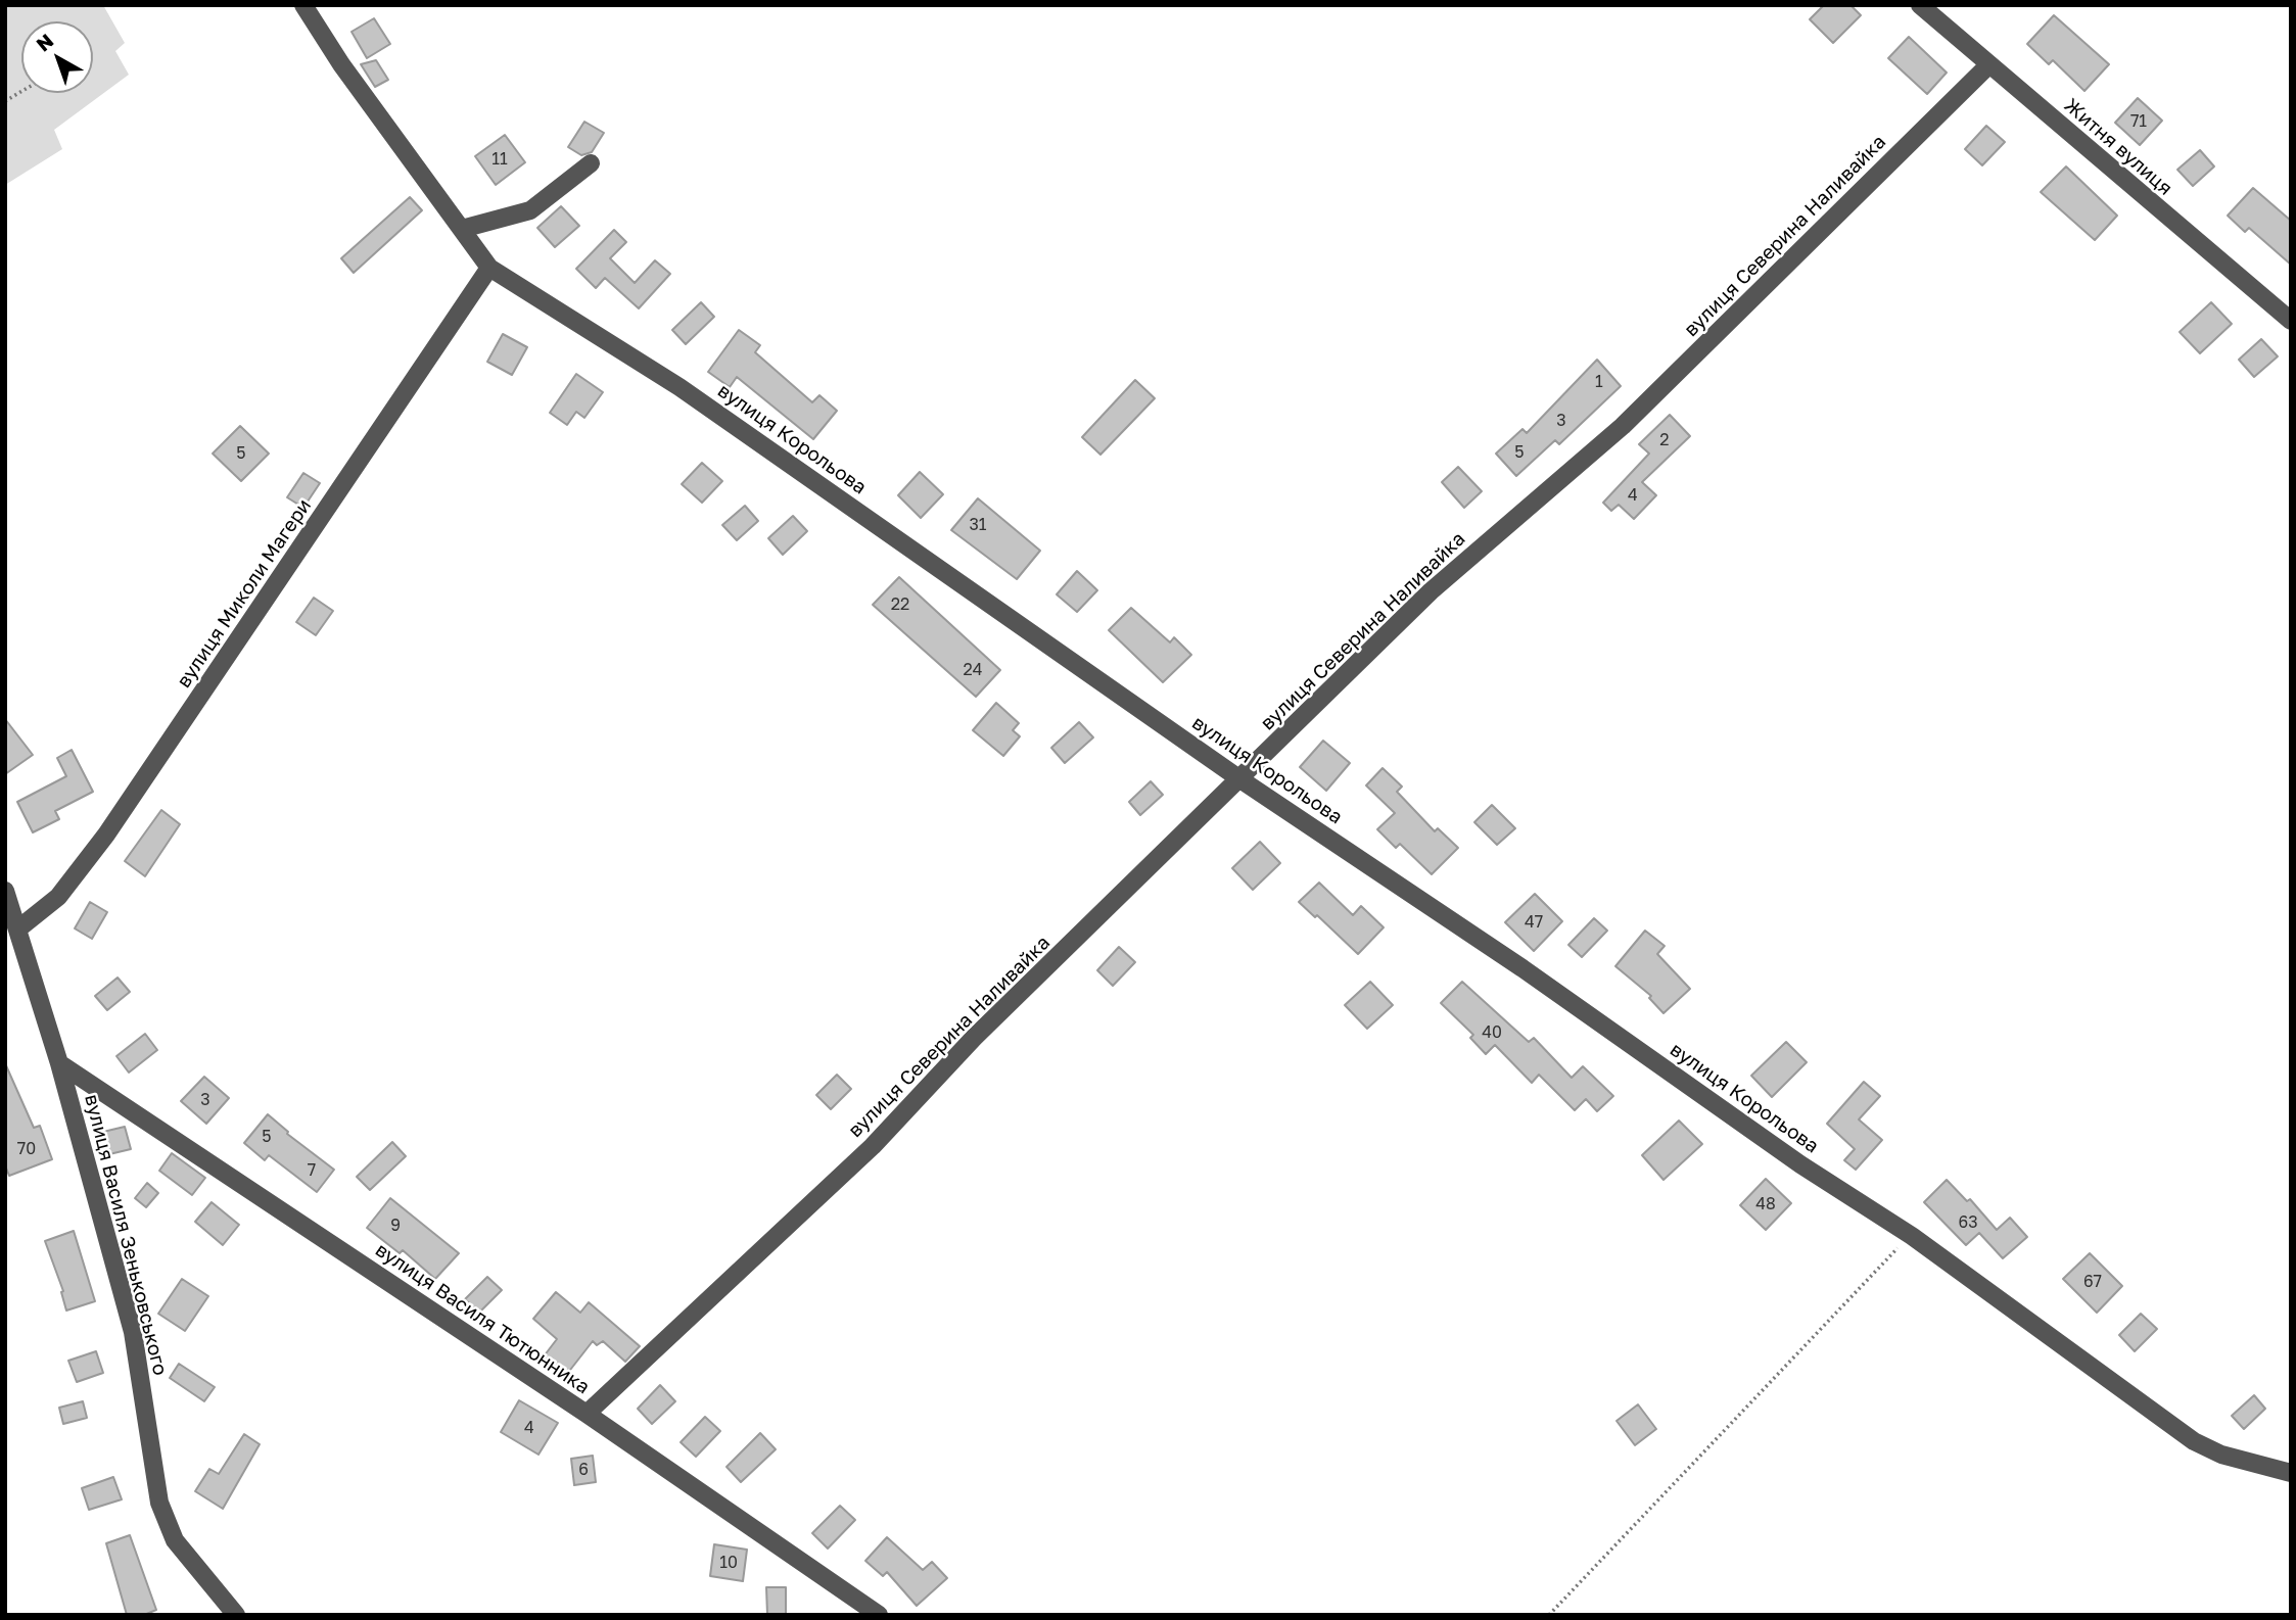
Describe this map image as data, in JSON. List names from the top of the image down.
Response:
{
  "streets": {
    "street": [
      "Житня вулиця",
      "вулиця Северина Наливайка",
      "вулиця Корольова",
      "вулиця Миколи Магери",
      "вулиця Василя Зеньковського",
      "вулиця Василя Тютюнника"
    ]
  },
  "crossings": [
    ["Житня вулиця", "вулиця Северина Наливайка"],
    ["вулиця Северина Наливайка", "вулиця Корольова"],
    ["вулиця Северина Наливайка", "вулиця Василя Тютюнника"],
    ["вулиця Корольова", "вулиця Миколи Магери"],
    ["вулиця Миколи Магери", "вулиця Василя Зеньковського"],
    ["вулиця Василя Зеньковського", "вулиця Василя Тютюнника"]
  ],
  "house_numbers": [
    "71",
    "11",
    "1",
    "3",
    "2",
    "5",
    "5",
    "4",
    "31",
    "22",
    "24",
    "47",
    "40",
    "3",
    "5",
    "70",
    "7",
    "48",
    "63",
    "9",
    "67",
    "4",
    "6",
    "10"
  ],
  "north": "top left"
}
